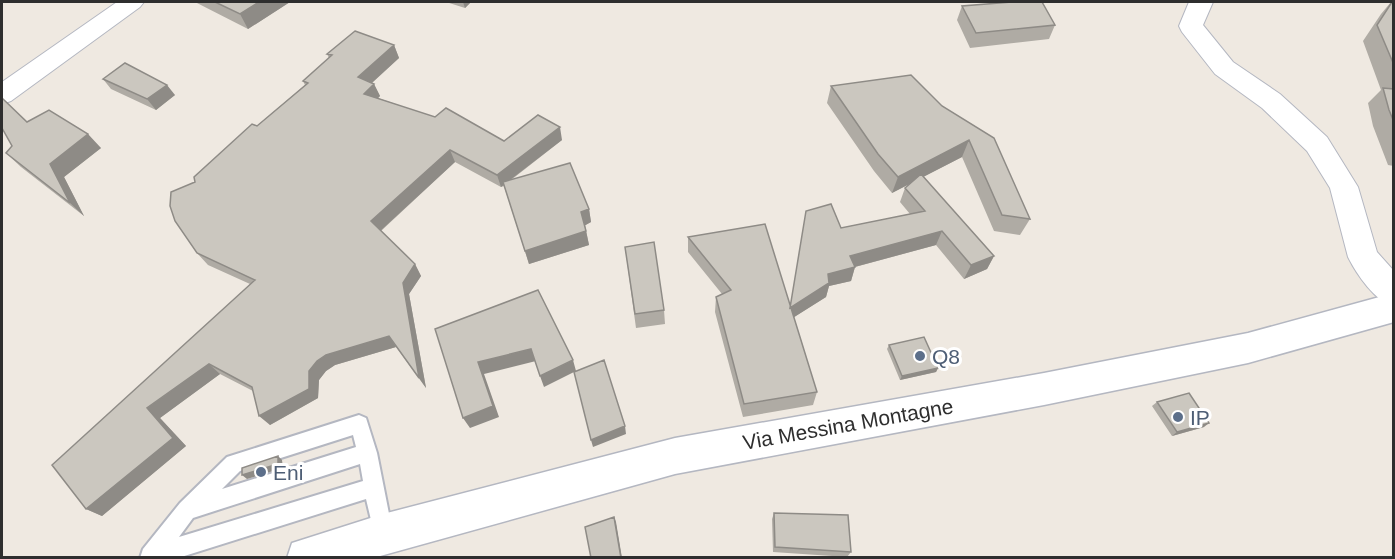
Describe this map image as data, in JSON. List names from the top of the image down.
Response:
{
  "streets": {
    "street": ["Via Messina Montagne"]
  },
  "places": ["Q8", "IP", "Eni"]
}
